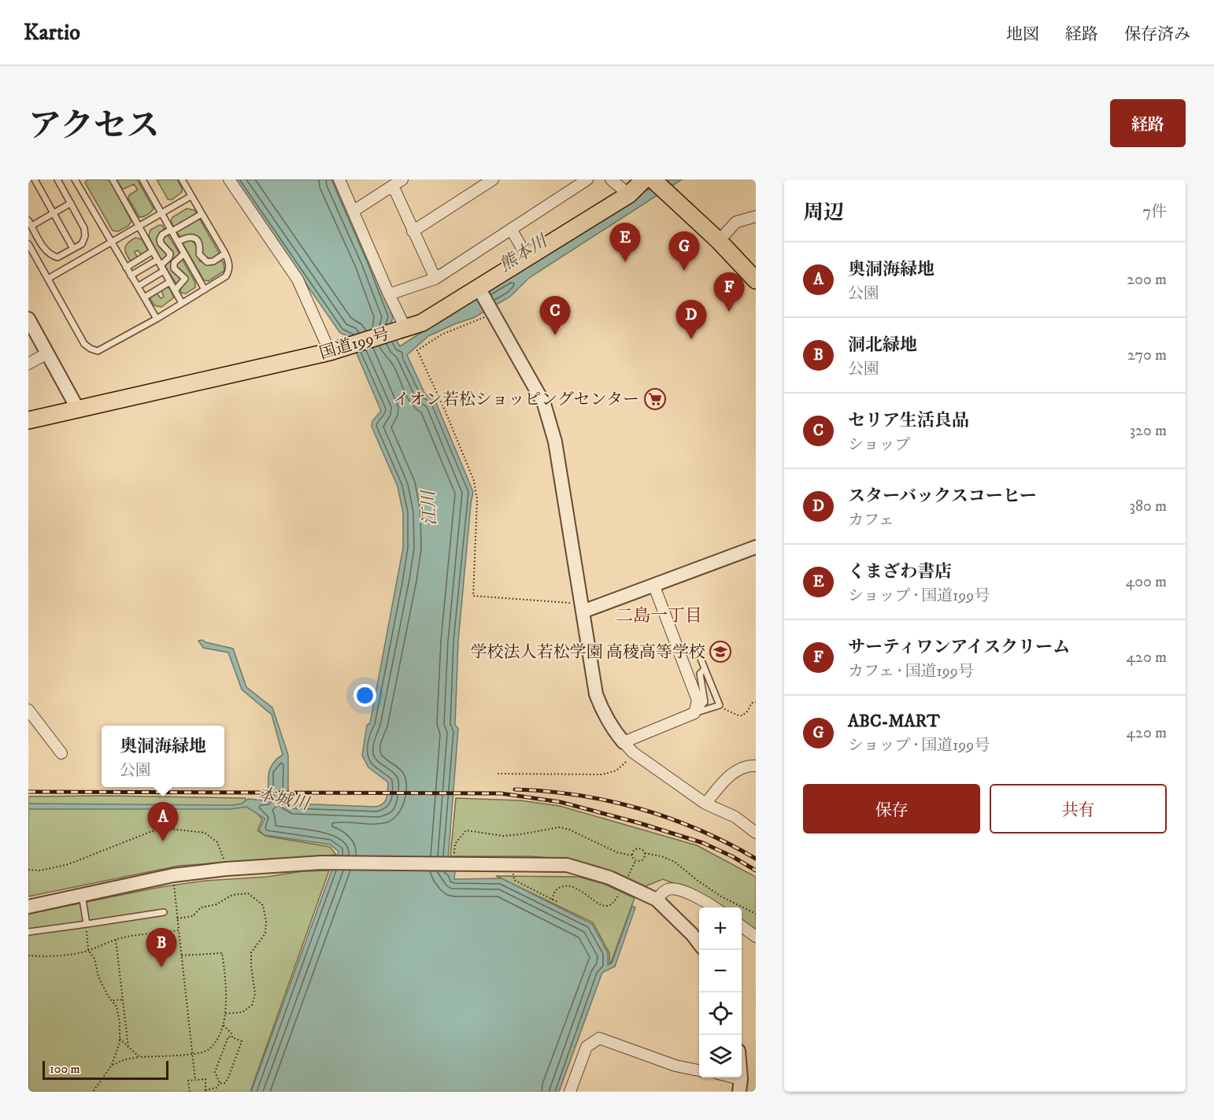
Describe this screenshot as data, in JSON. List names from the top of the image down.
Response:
{
  "streets": {
    "highway": ["国道199号"]
  },
  "districts": ["二島一丁目"],
  "water": ["熊本川", "江川", "本城川"],
  "places": {
    "supermarket": ["イオン若松ショッピングセンター"],
    "school or university": ["学校法人若松学園 高稜高等学校"]
  },
  "scale_bar": "100 m",
  "page": {
    "header": "Kartio",
    "nav": ["地図", "経路", "保存済み"],
    "title": "アクセス",
    "buttons": [
      "経路",
      ["保存", "共有"]
    ],
    "heading": ["周辺", "7件"],
    "pins": [
      "E",
      "G",
      "F",
      "C",
      "D",
      "A",
      "B"
    ],
    "list": [
      {
        "mark": "A",
        "name": "奥洞海緑地",
        "note": "公園",
        "value": "200 m"
      },
      {
        "mark": "B",
        "name": "洞北緑地",
        "note": "公園",
        "value": "270 m"
      },
      {
        "mark": "C",
        "name": "セリア生活良品",
        "note": "ショップ",
        "value": "320 m"
      },
      {
        "mark": "D",
        "name": "スターバックスコーヒー",
        "note": "カフェ",
        "value": "380 m"
      },
      {
        "mark": "E",
        "name": "くまざわ書店",
        "note": "ショップ · 国道199号",
        "value": "400 m"
      },
      {
        "mark": "F",
        "name": "サーティワンアイスクリーム",
        "note": "カフェ · 国道199号",
        "value": "420 m"
      },
      {
        "mark": "G",
        "name": "ABC-MART",
        "note": "ショップ · 国道199号",
        "value": "420 m"
      }
    ],
    "popup": ["奥洞海緑地", "公園"],
    "map_buttons": ["+", "−"],
    "scale": "100 m"
  }
}
